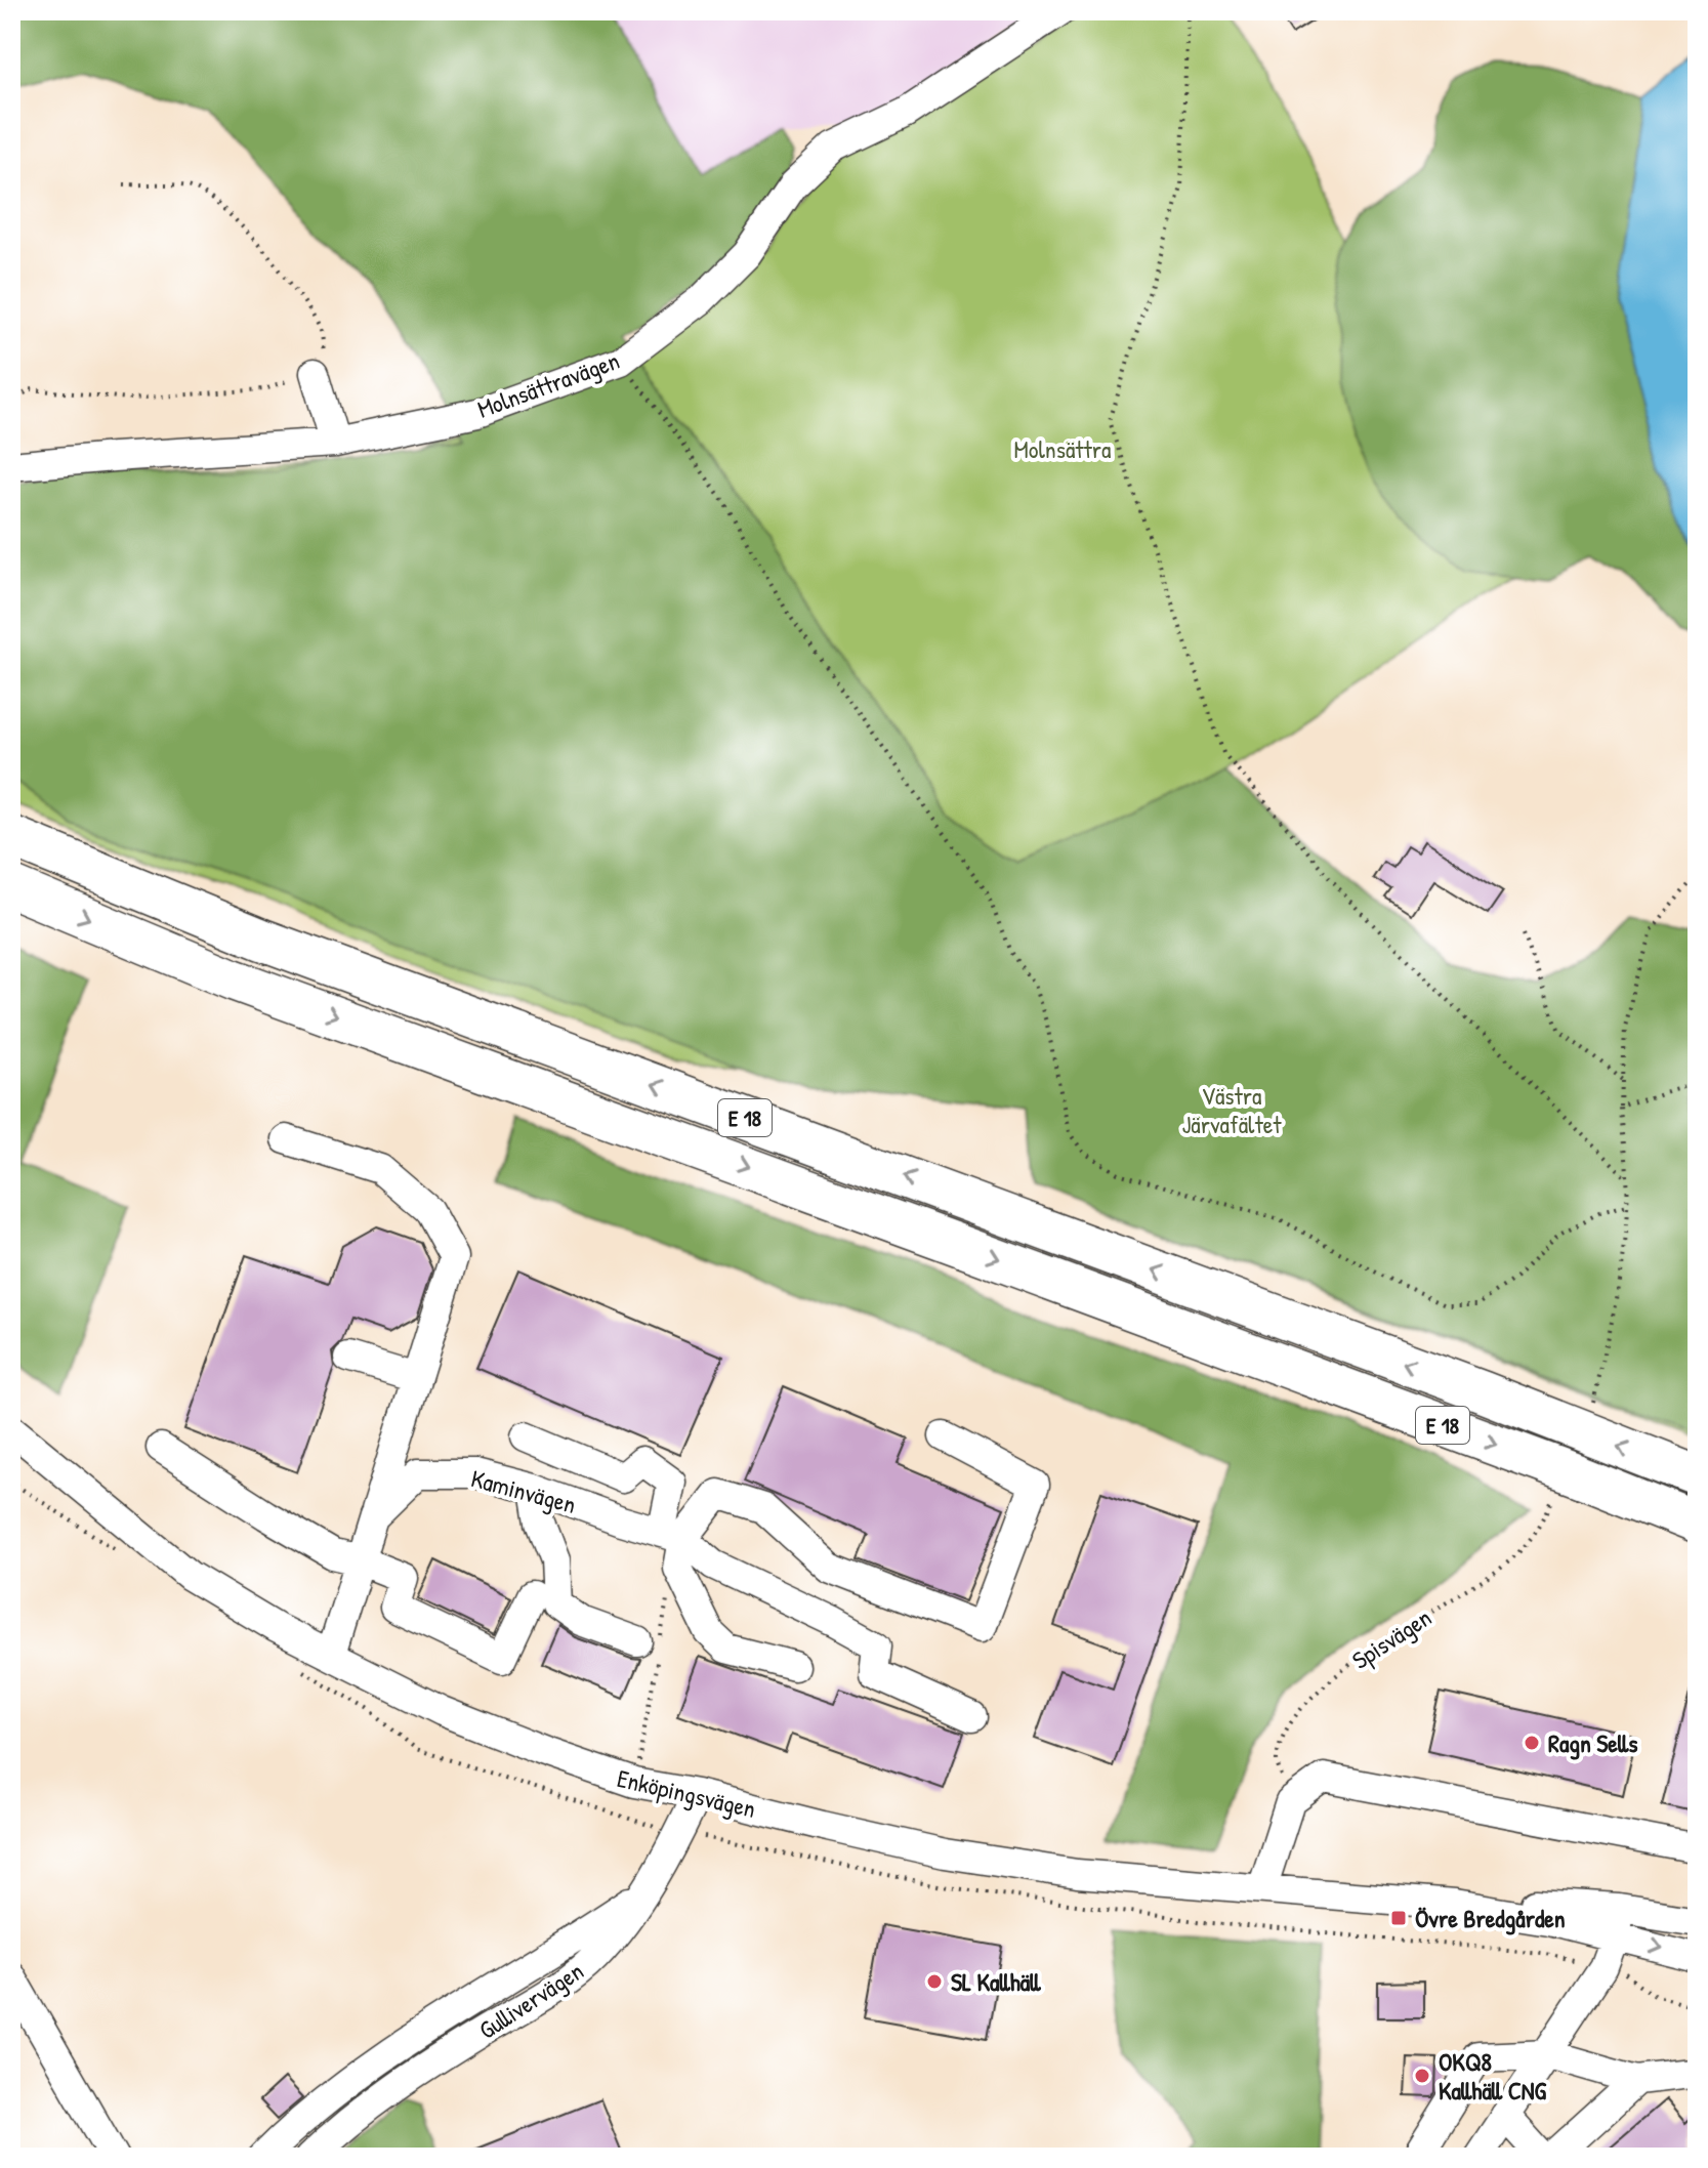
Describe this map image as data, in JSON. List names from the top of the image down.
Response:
{
  "streets": {
    "highway": ["E 18"],
    "street": [
      "Molnsättravägen",
      "Kaminvägen",
      "Enköpingsvägen",
      "Gullivervägen"
    ],
    "path": ["Spisvägen"]
  },
  "crossings": [
    ["E 18", "Spisvägen"],
    ["Kaminvägen", "Enköpingsvägen"],
    ["Enköpingsvägen", "Gullivervägen"]
  ],
  "parks": ["Molnsättra", "Västra Järvafältet"],
  "places": {
    "other": ["Ragn Sells", "SL Kallhäll", "OKQ8 Kallhäll CNG"],
    "transit": ["Övre Bredgården"]
  }
}
